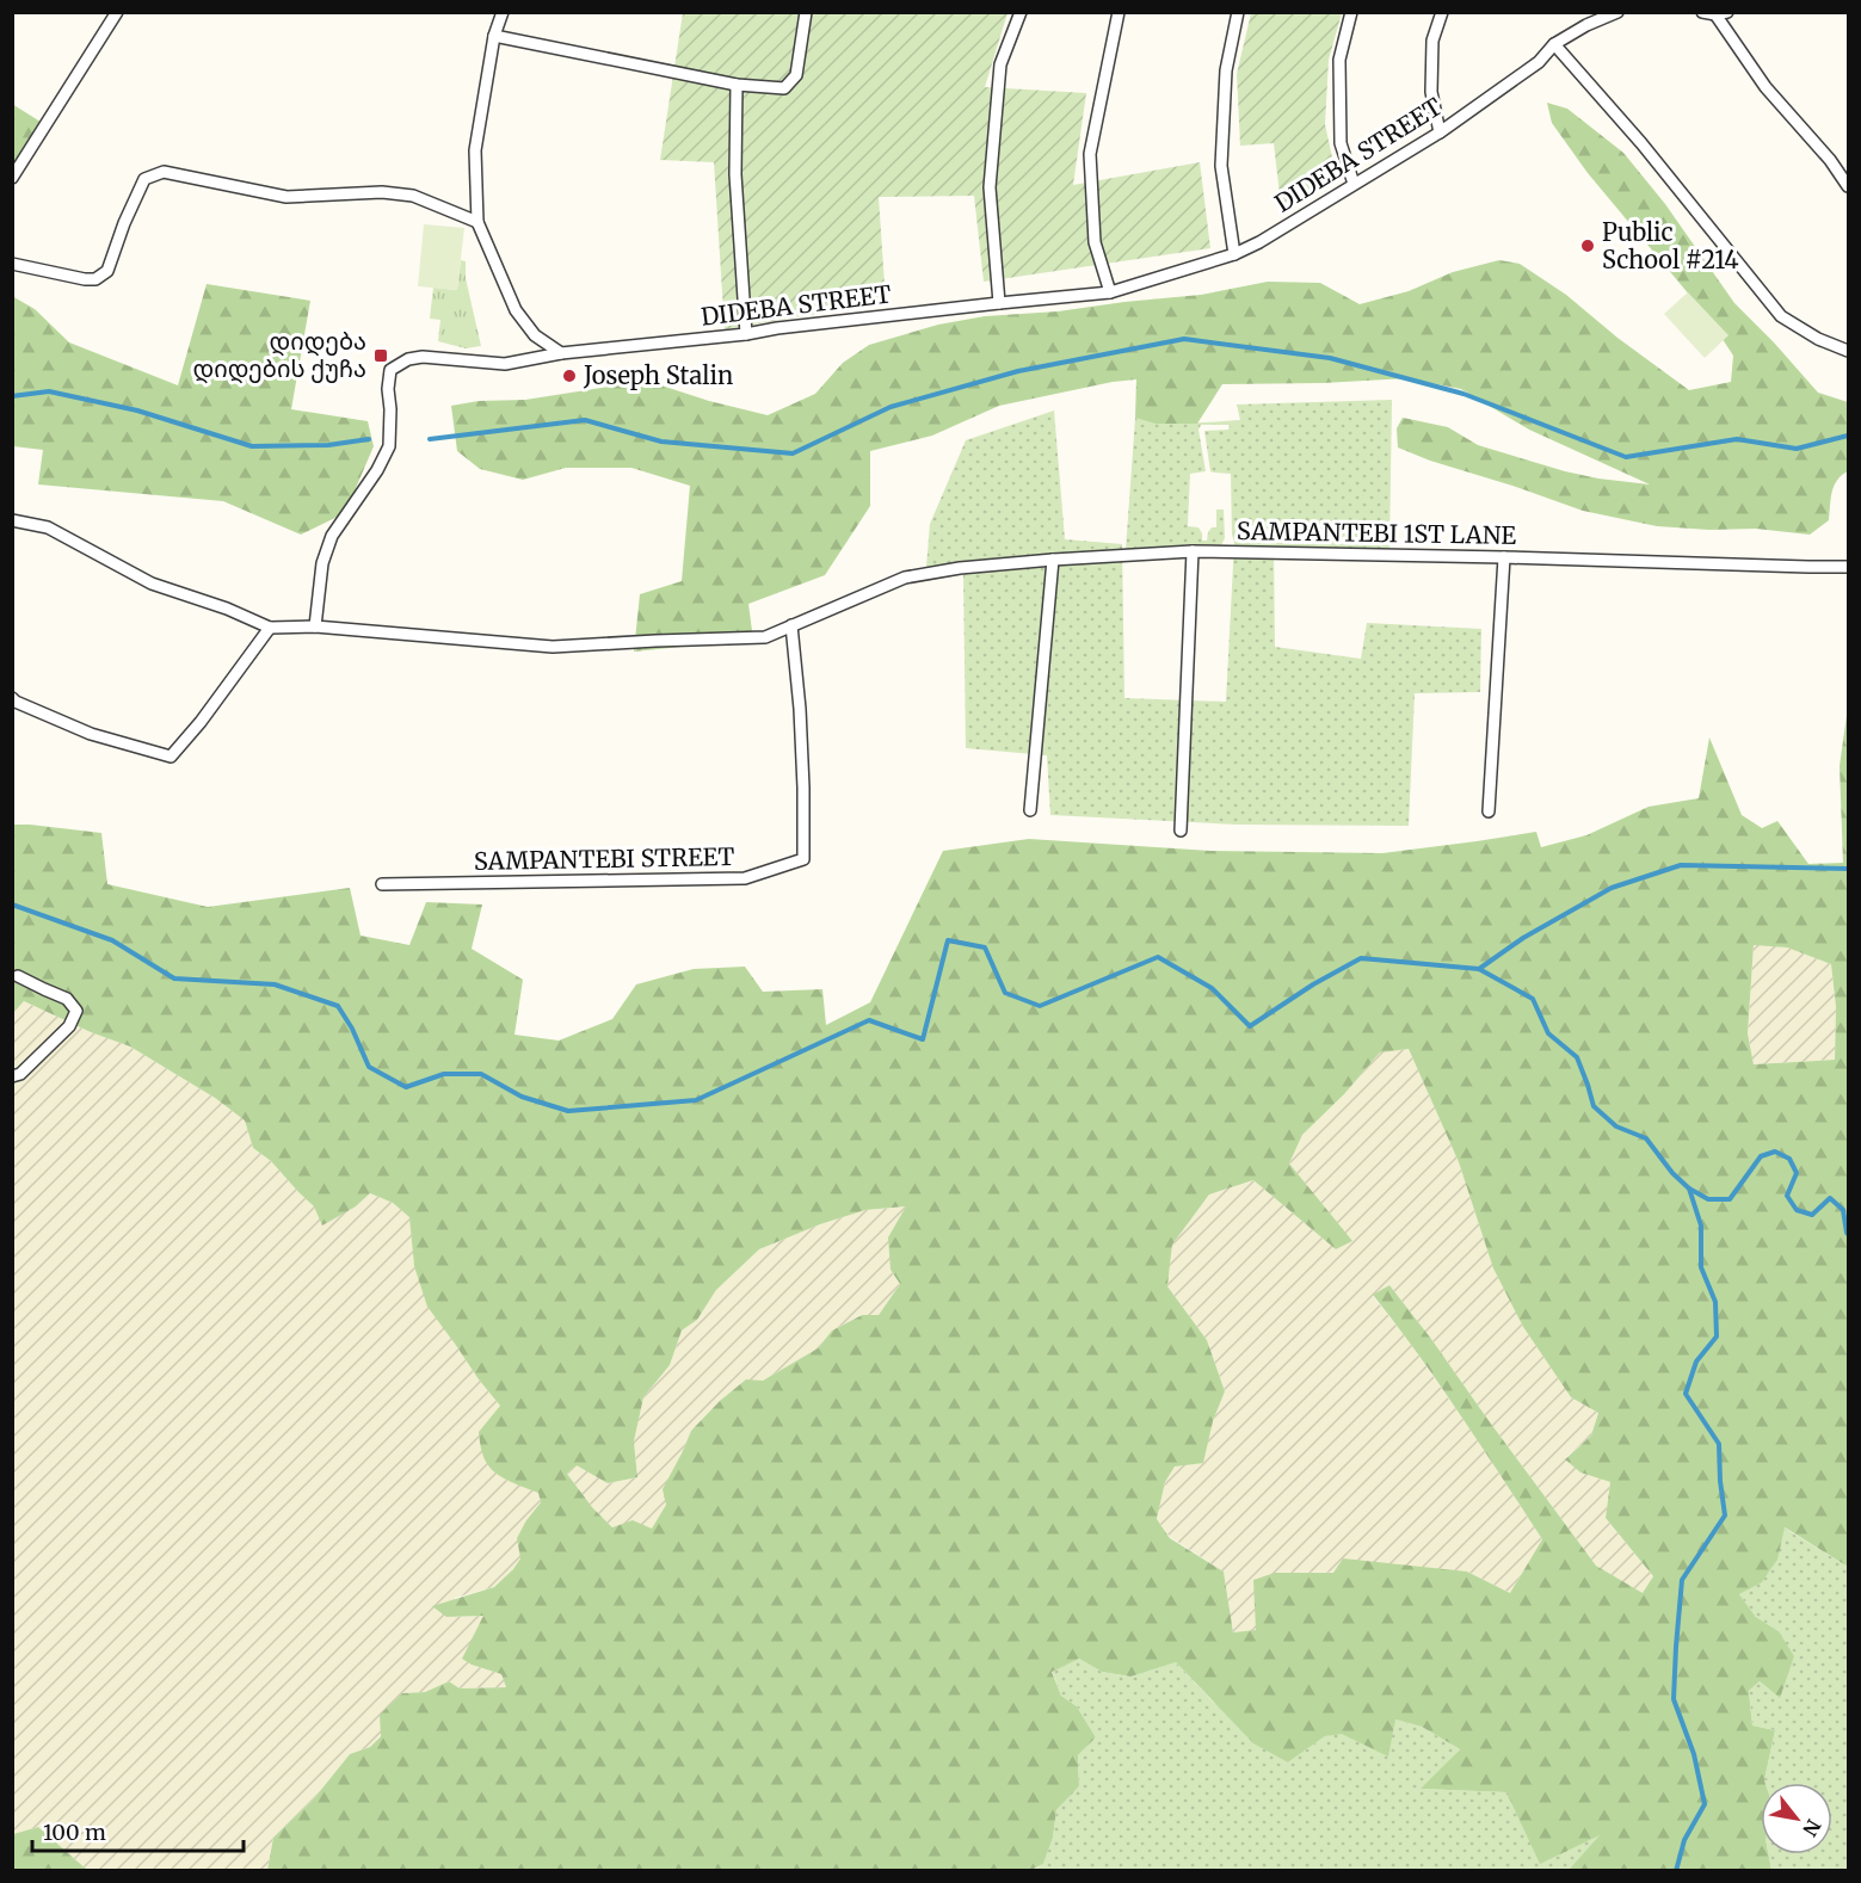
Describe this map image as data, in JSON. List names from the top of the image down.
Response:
{
  "streets": {
    "street": ["DIDEBA STREET", "SAMPANTEBI 1ST LANE", "SAMPANTEBI STREET"]
  },
  "crossings": [
    ["SAMPANTEBI 1ST LANE", "SAMPANTEBI STREET"]
  ],
  "places": {
    "other": ["Public School #214", "Joseph Stalin"],
    "transit": ["დიდება დიდების ქუჩა"]
  },
  "scale_bar": "100 m",
  "north": "bottom right"
}
